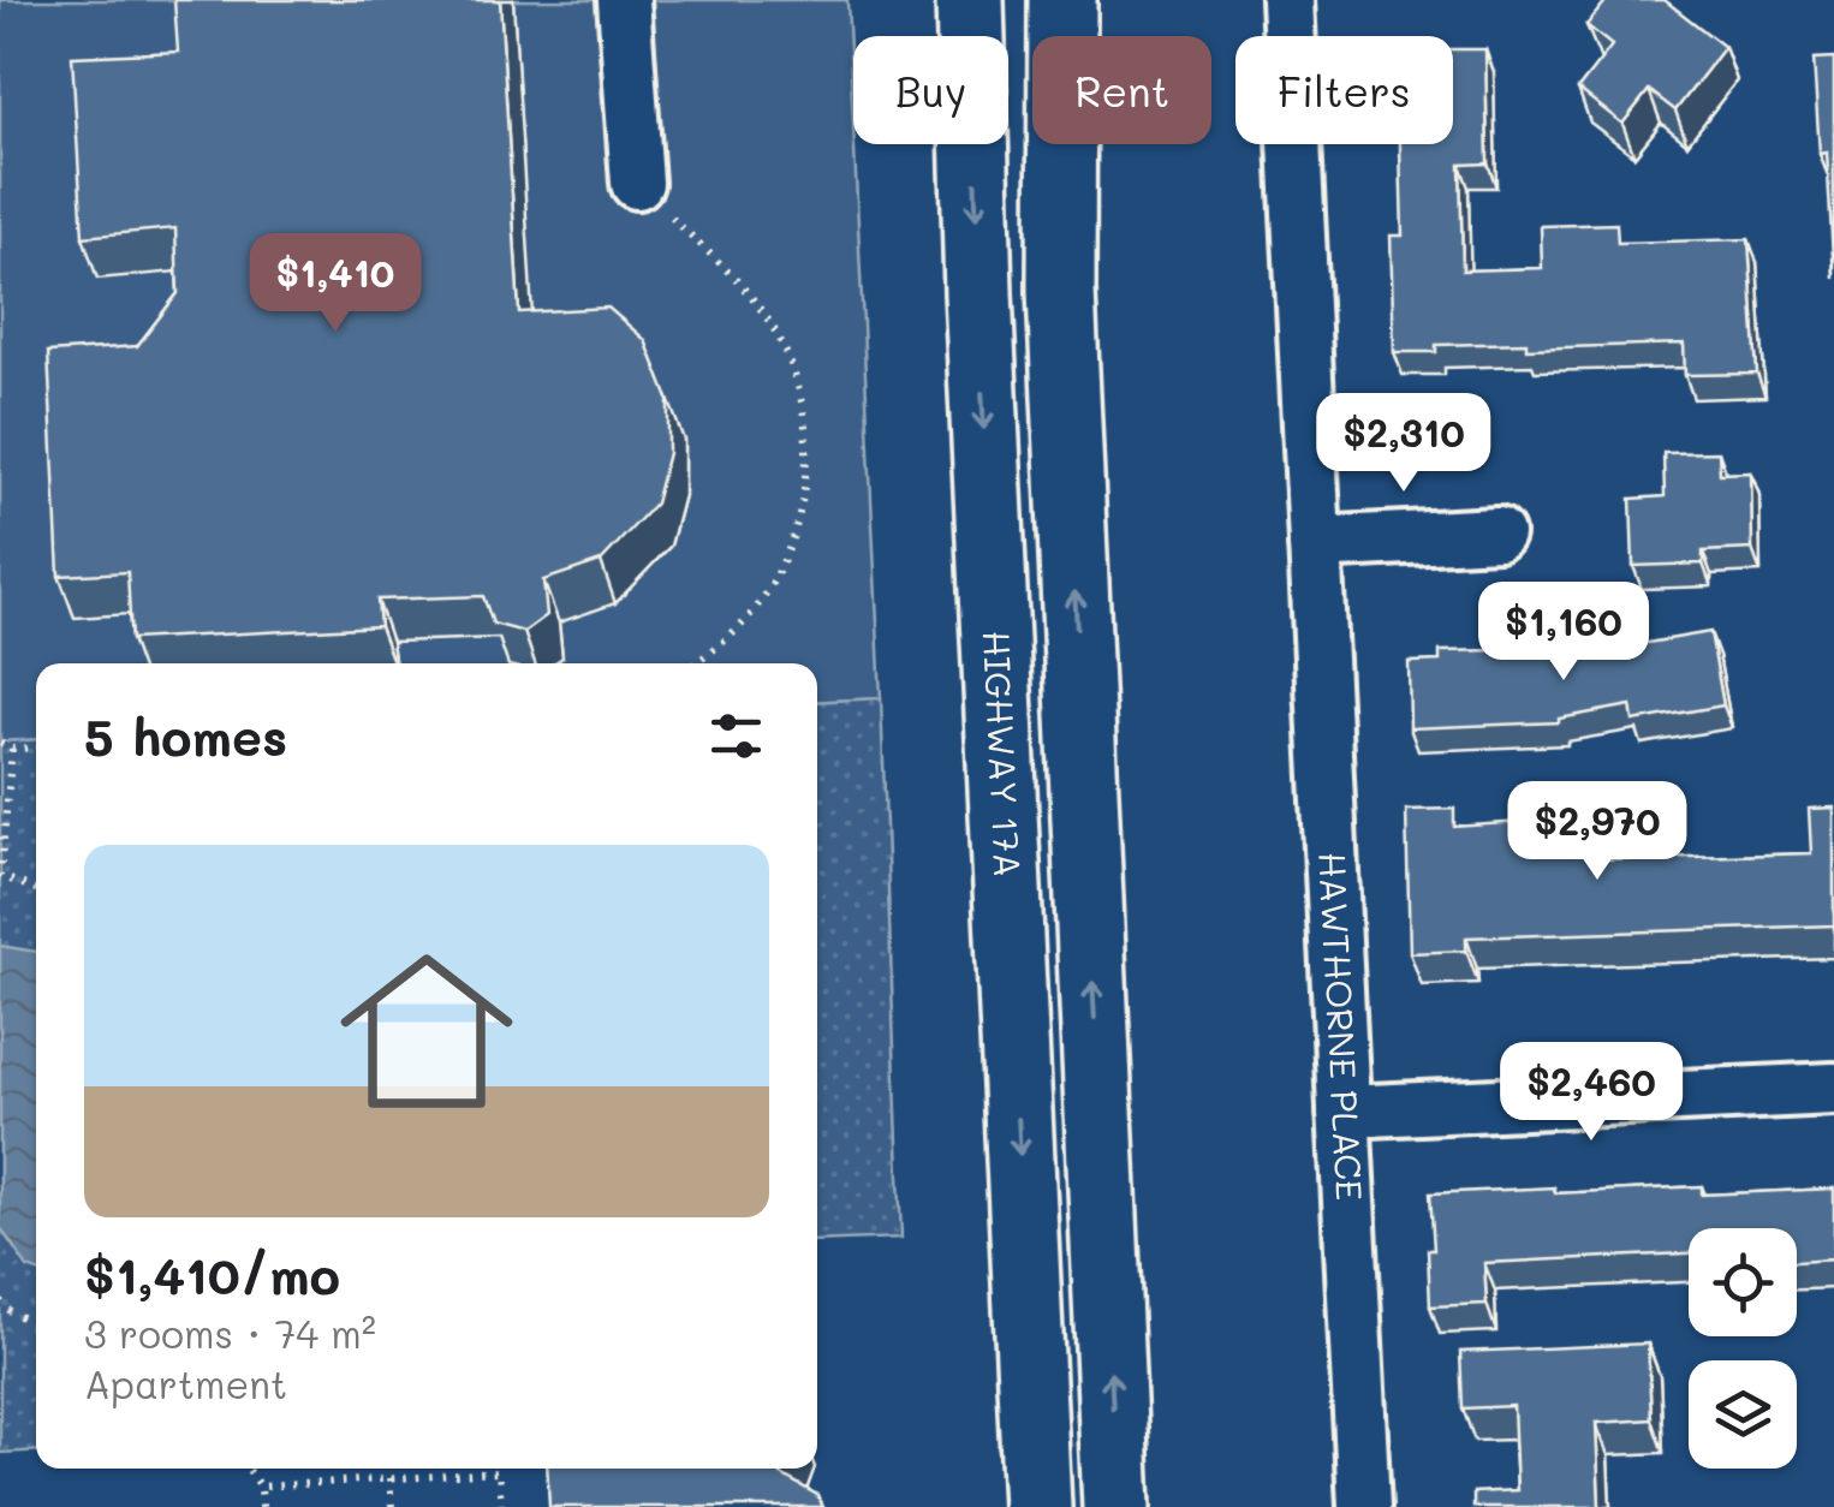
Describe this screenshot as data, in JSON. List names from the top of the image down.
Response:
{
  "streets": {
    "highway": ["HIGHWAY 17A"],
    "street": ["HAWTHORNE PLACE"]
  },
  "page": {
    "chip": ["Buy", "Rent", "Filters"],
    "price": [
      "$1,410",
      "$2,310",
      "$1,160",
      "$2,970",
      "$2,460"
    ],
    "heading": "5 homes",
    "list": [
      {
        "name": "$1,410/mo",
        "note": "3 rooms · 74 m² · Apartment"
      }
    ]
  }
}
